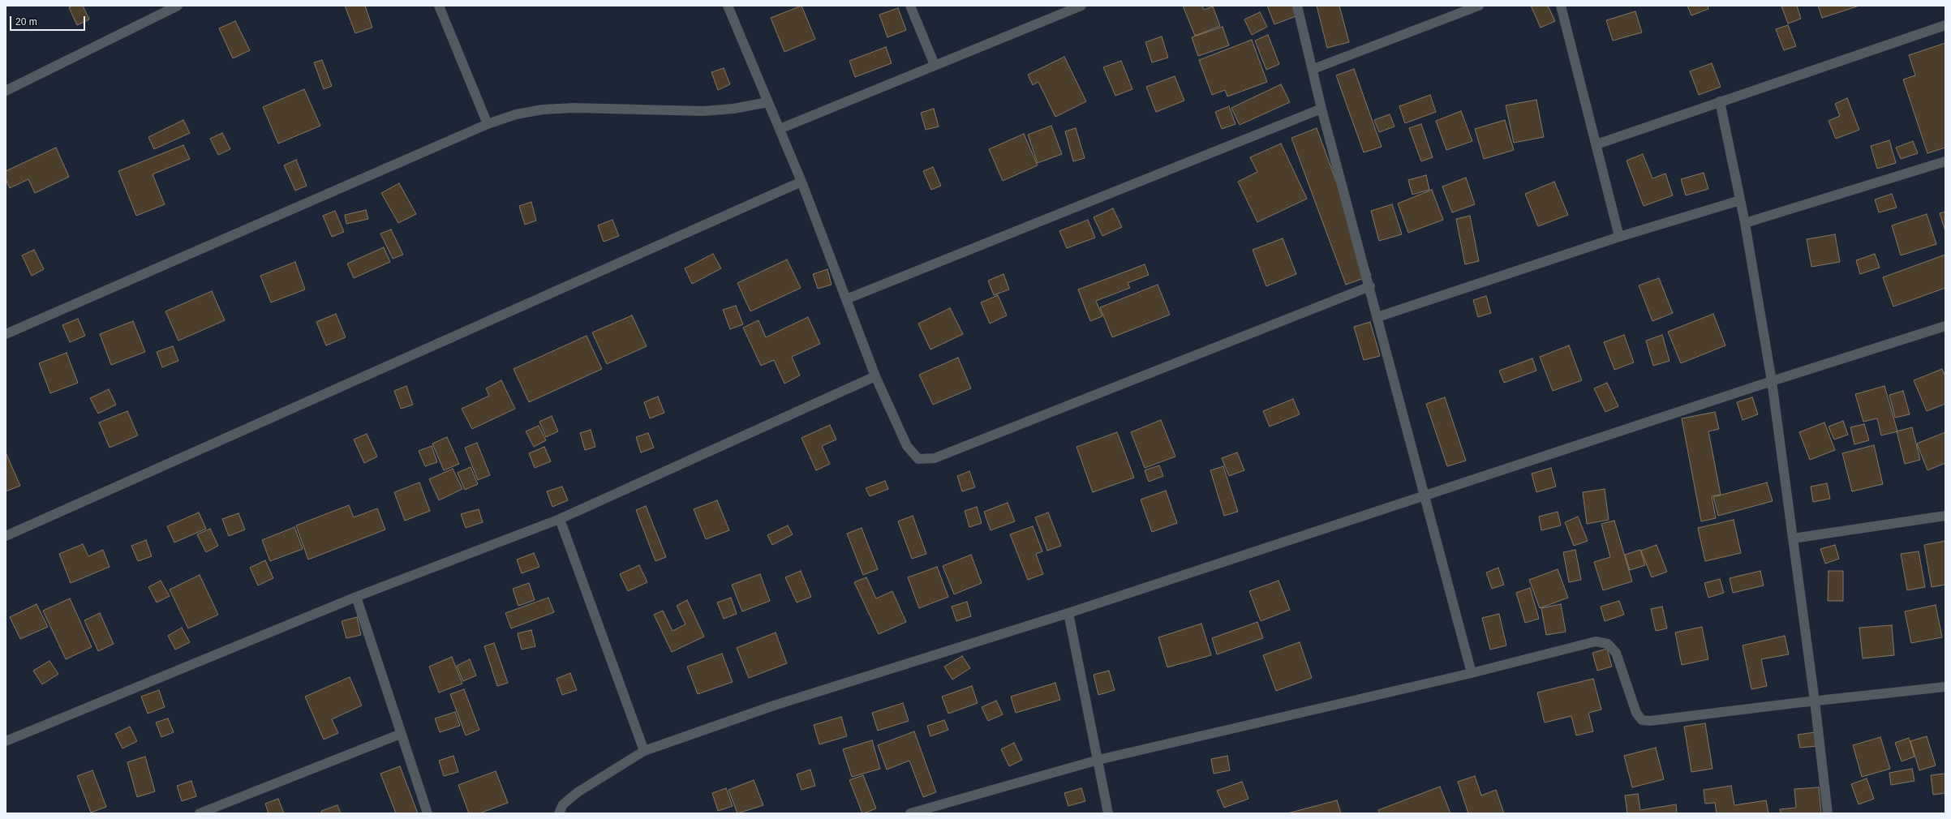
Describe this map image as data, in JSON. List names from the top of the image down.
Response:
{
  "scale_bar": "20 m"
}
